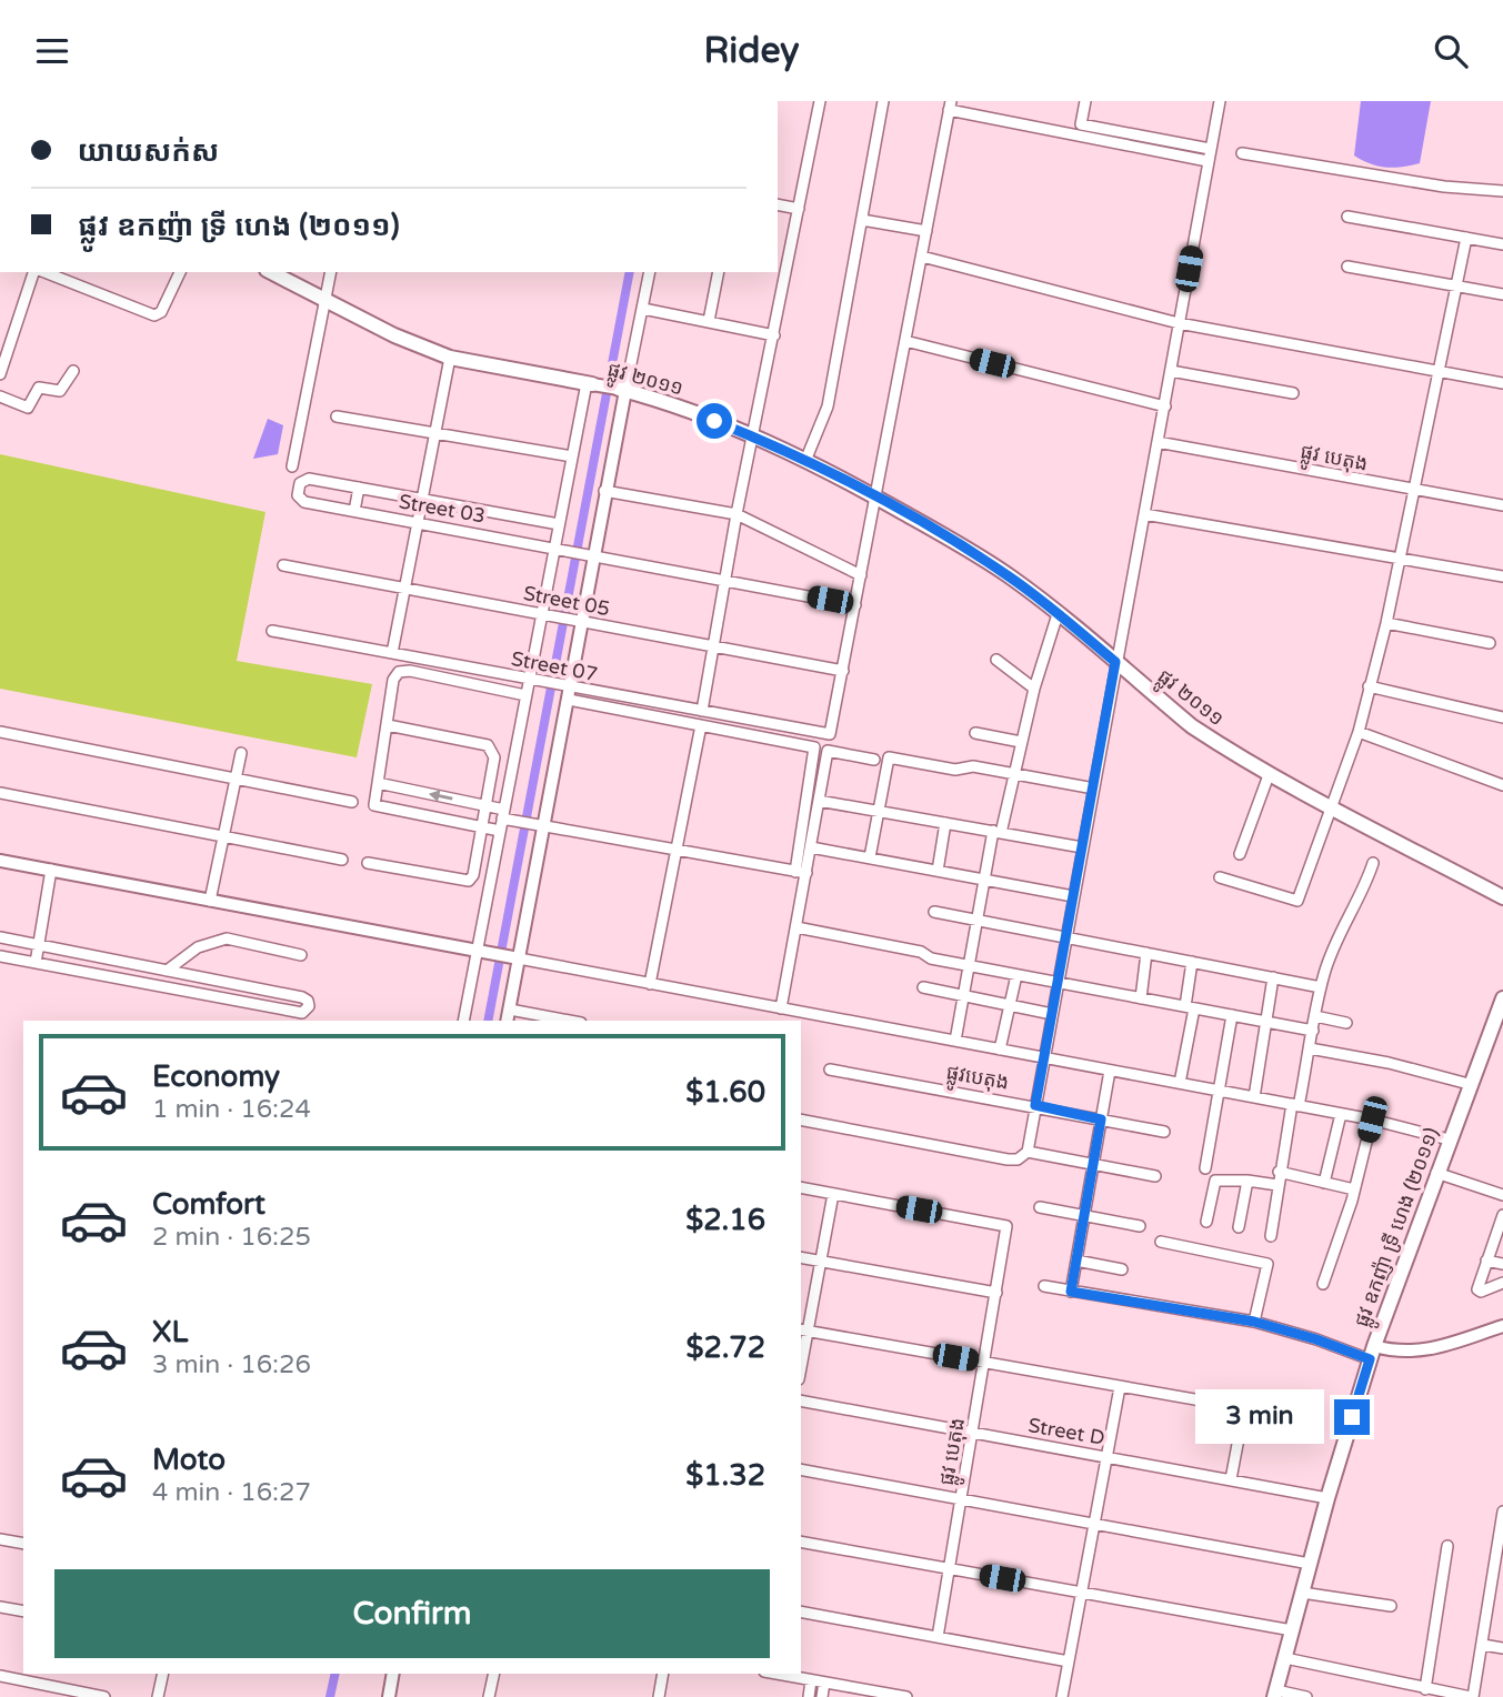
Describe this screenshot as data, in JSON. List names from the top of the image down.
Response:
{
  "streets": {
    "main road": ["ផ្លូវ ២០១១", "ផ្លូវ ឧកញ៉ា ទ្រី ហេង (២០១១)"],
    "street": [
      "ផ្លូវ បេតុង",
      "Street 03",
      "Street 05",
      "Street 07",
      "ផ្លូវបេតុង",
      "Street D"
    ]
  },
  "crossings": [
    ["ផ្លូវ បេតុង", "Street D"],
    ["Street 05", "Street 07"],
    ["ផ្លូវ ឧកញ៉ា ទ្រី ហេង (២០១១)", "Street D"]
  ],
  "page": {
    "header": "Ridey",
    "banner": ["យាយសក់ស", "ផ្លូវ ឧកញ៉ា ទ្រី ហេង (២០១១)"],
    "list": [
      {
        "name": "Economy",
        "note": "1 min · 16:24",
        "value": "$1.60"
      },
      {
        "name": "Comfort",
        "note": "2 min · 16:25",
        "value": "$2.16"
      },
      {
        "name": "XL",
        "note": "3 min · 16:26",
        "value": "$2.72"
      },
      {
        "name": "Moto",
        "note": "4 min · 16:27",
        "value": "$1.32"
      }
    ],
    "bubble": "3 min",
    "buttons": "Confirm"
  }
}
